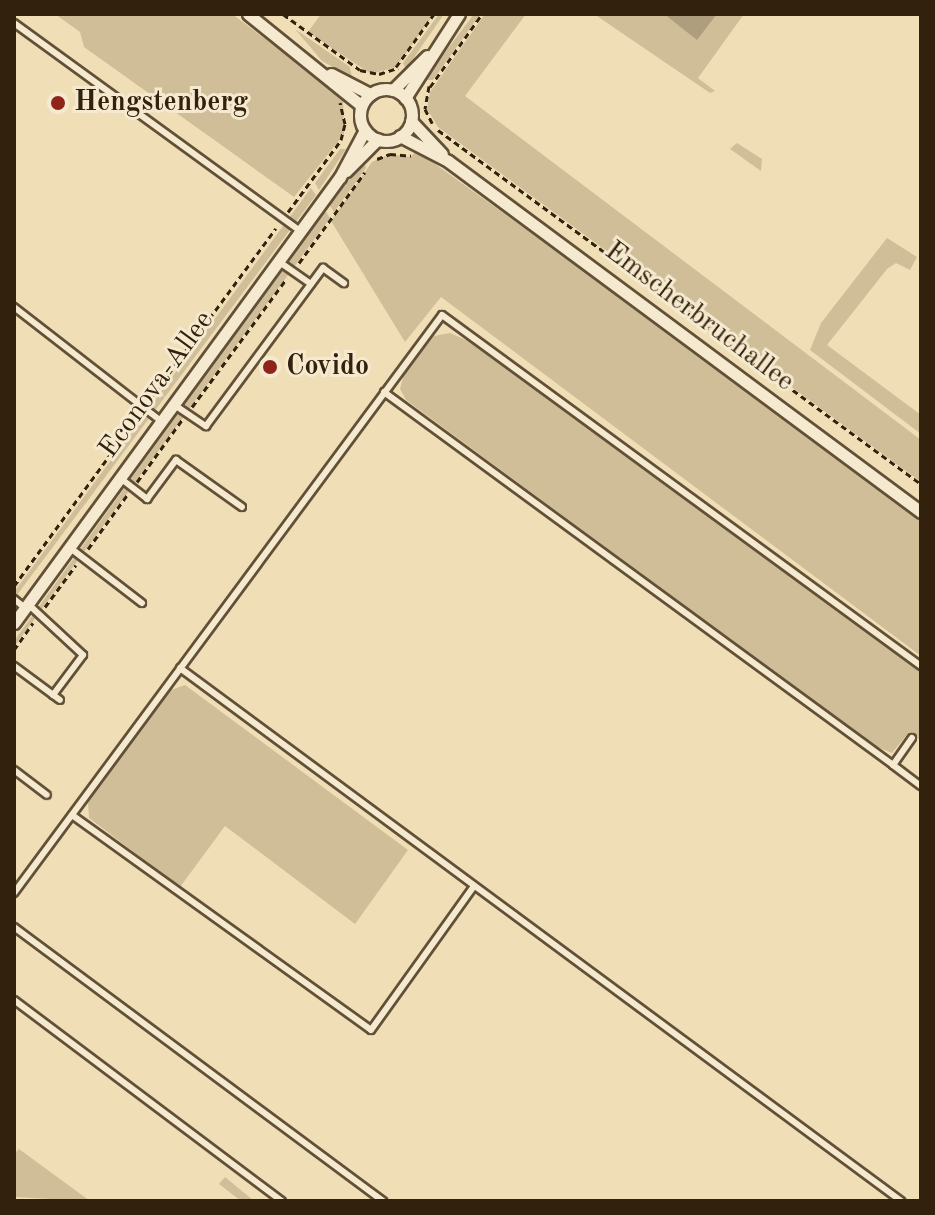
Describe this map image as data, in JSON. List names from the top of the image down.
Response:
{
  "streets": {
    "street": ["Emscherbruchallee", "Econova-Allee"]
  },
  "crossings": [
    ["Emscherbruchallee", "Econova-Allee"]
  ],
  "places": ["Hengstenberg", "Covido"]
}
